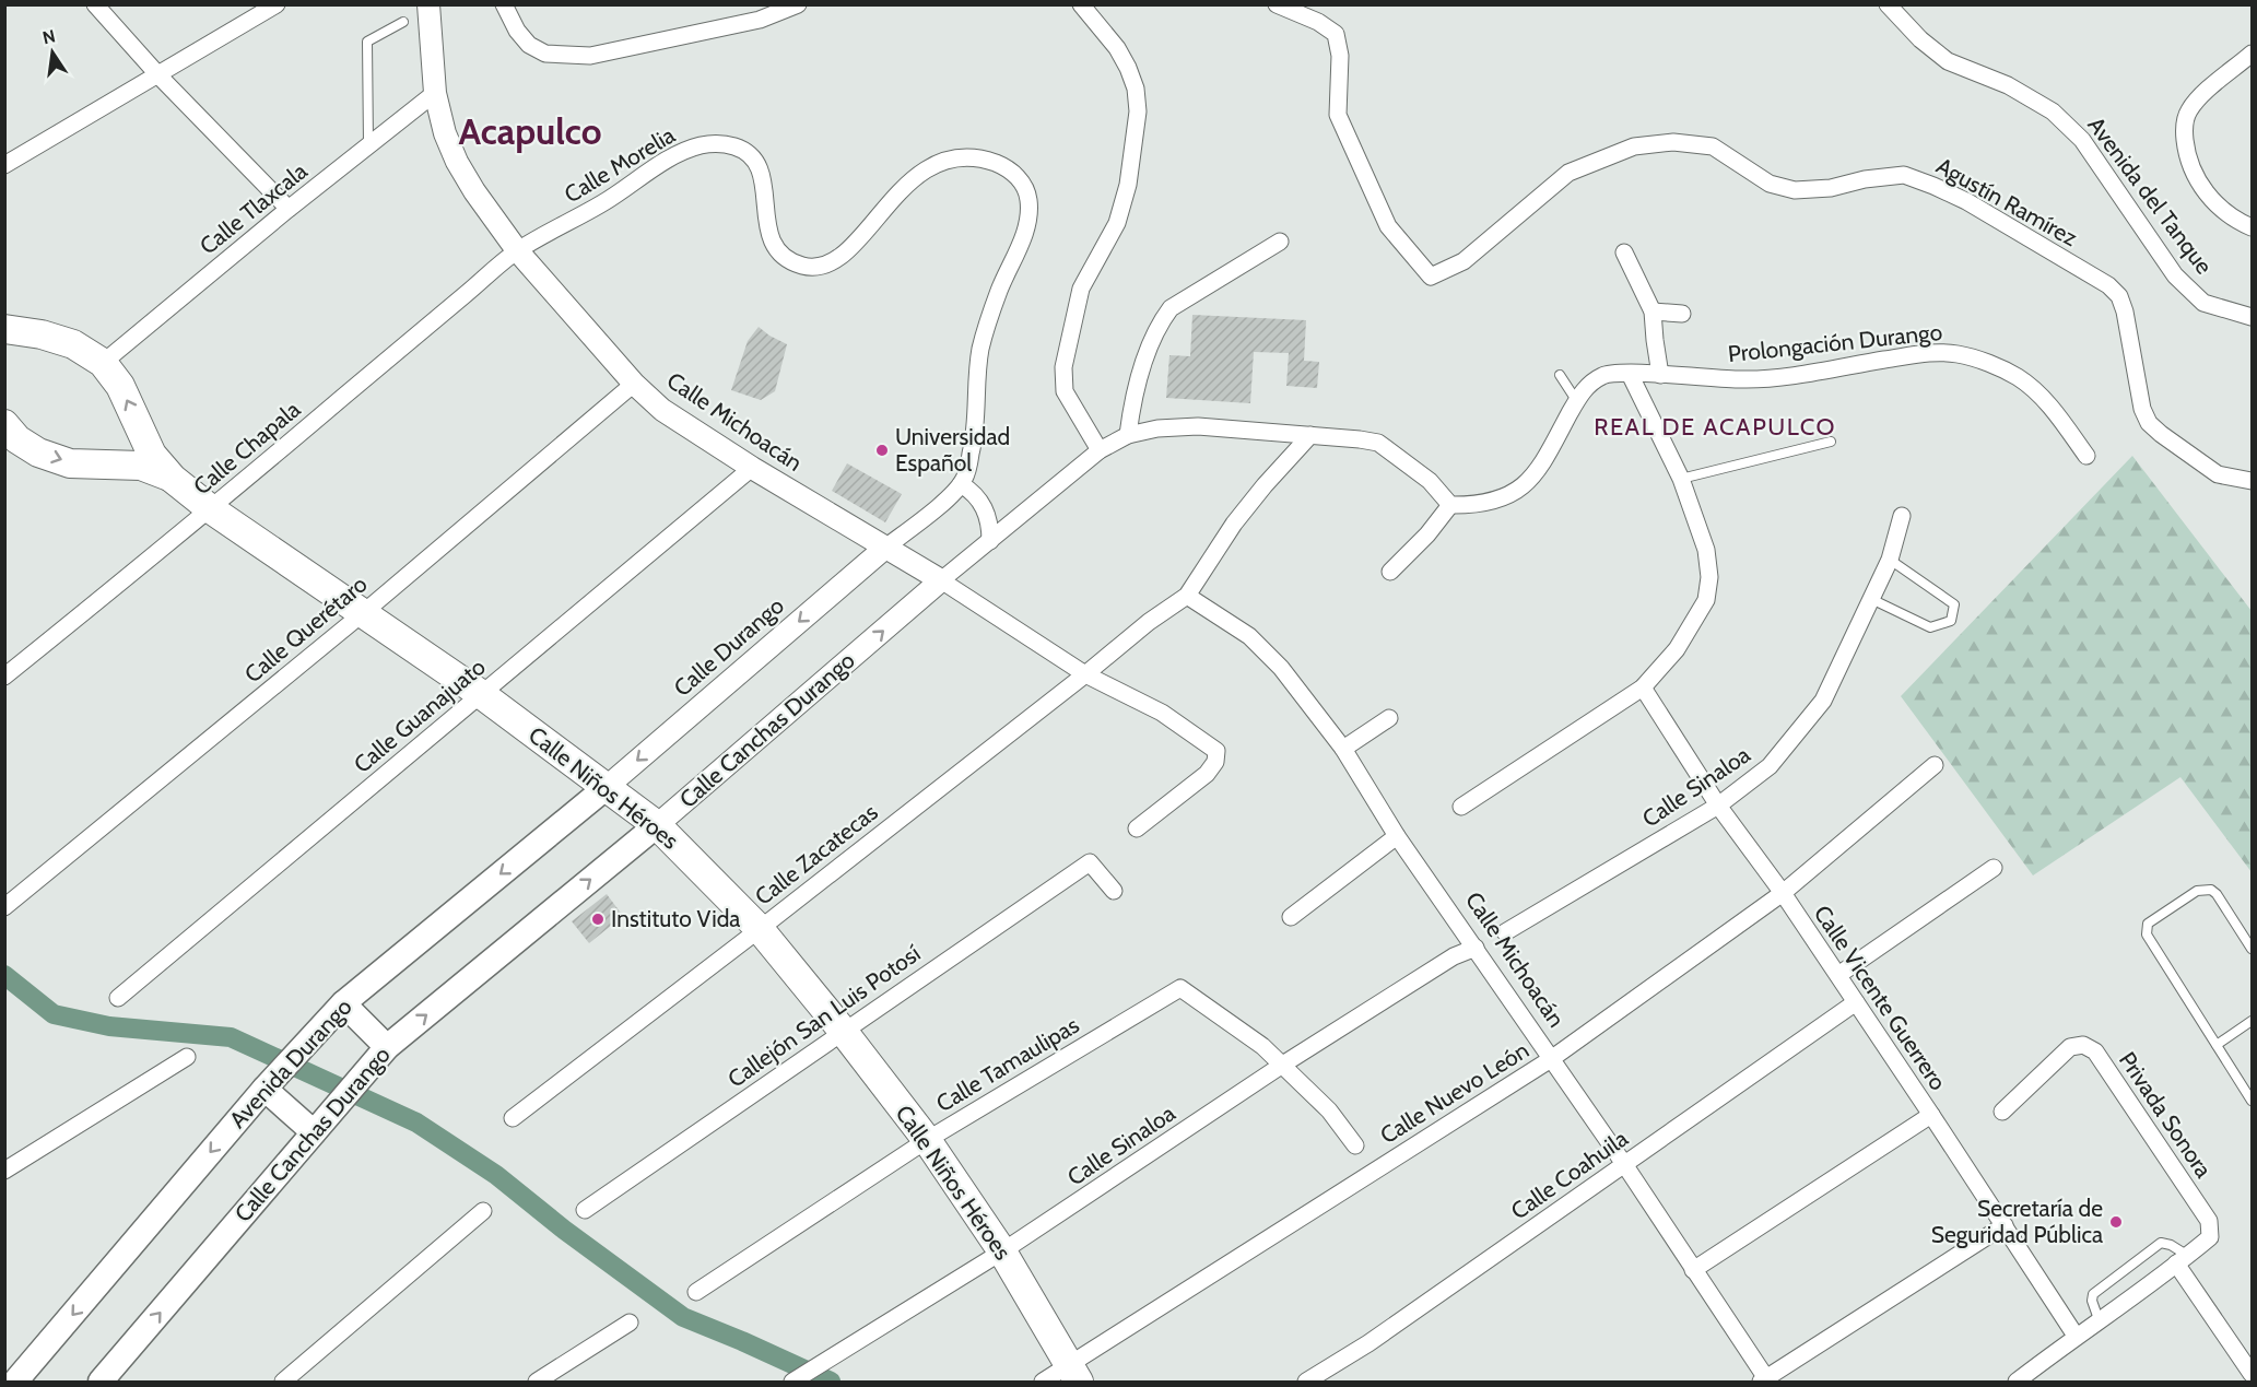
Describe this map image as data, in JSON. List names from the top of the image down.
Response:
{
  "streets": {
    "main road": ["Calle Canchas Durango", "Calle Niños Héroes", "Avenida Durango"],
    "street": [
      "Calle Morelia",
      "Avenida del Tanque",
      "Agustín Ramírez",
      "Calle Tlaxcala",
      "Prolongación Durango",
      "Calle Michoacán",
      "Calle Chapala",
      "Calle Querétaro",
      "Calle Durango",
      "Calle Guanajuato",
      "Calle Sinaloa",
      "Calle Zacatecas",
      "Calle Vicente Guerrero",
      "Callejón San Luis Potosí",
      "Calle Tamaulipas",
      "Calle Nuevo León",
      "Privada Sonora",
      "Calle Coahuila"
    ]
  },
  "crossings": [
    ["Calle Morelia", "Calle Michoacán"],
    ["Calle Morelia", "Calle Chapala"],
    ["Calle Tlaxcala", "Calle Michoacán"],
    ["Calle Tlaxcala", "Calle Niños Héroes"],
    ["Prolongación Durango", "Calle Canchas Durango"],
    ["Calle Michoacán", "Calle Chapala"],
    ["Calle Michoacán", "Calle Querétaro"],
    ["Calle Michoacán", "Calle Durango"],
    ["Calle Michoacán", "Calle Guanajuato"],
    ["Calle Michoacán", "Calle Canchas Durango"],
    ["Calle Michoacán", "Calle Sinaloa"],
    ["Calle Michoacán", "Calle Zacatecas"],
    ["Calle Michoacán", "Calle Nuevo León"],
    ["Calle Michoacán", "Calle Coahuila"],
    ["Calle Chapala", "Calle Niños Héroes"],
    ["Calle Querétaro", "Calle Niños Héroes"],
    ["Calle Durango", "Calle Niños Héroes"],
    ["Calle Durango", "Avenida Durango"],
    ["Calle Guanajuato", "Calle Niños Héroes"],
    ["Calle Canchas Durango", "Calle Niños Héroes"],
    ["Calle Sinaloa", "Calle Niños Héroes"],
    ["Calle Sinaloa", "Calle Vicente Guerrero"],
    ["Calle Sinaloa", "Calle Tamaulipas"],
    ["Calle Niños Héroes", "Calle Zacatecas"],
    ["Calle Niños Héroes", "Callejón San Luis Potosí"],
    ["Calle Niños Héroes", "Avenida Durango"],
    ["Calle Niños Héroes", "Calle Tamaulipas"],
    ["Calle Niños Héroes", "Calle Nuevo León"],
    ["Calle Vicente Guerrero", "Calle Nuevo León"],
    ["Calle Vicente Guerrero", "Calle Coahuila"]
  ],
  "one_way": ["Calle Durango", "Avenida Durango"],
  "districts": ["Acapulco", "REAL DE ACAPULCO"],
  "places": ["Universidad Español", "Instituto Vida", "Secretaría de Seguridad Pública"],
  "north": "top"
}
